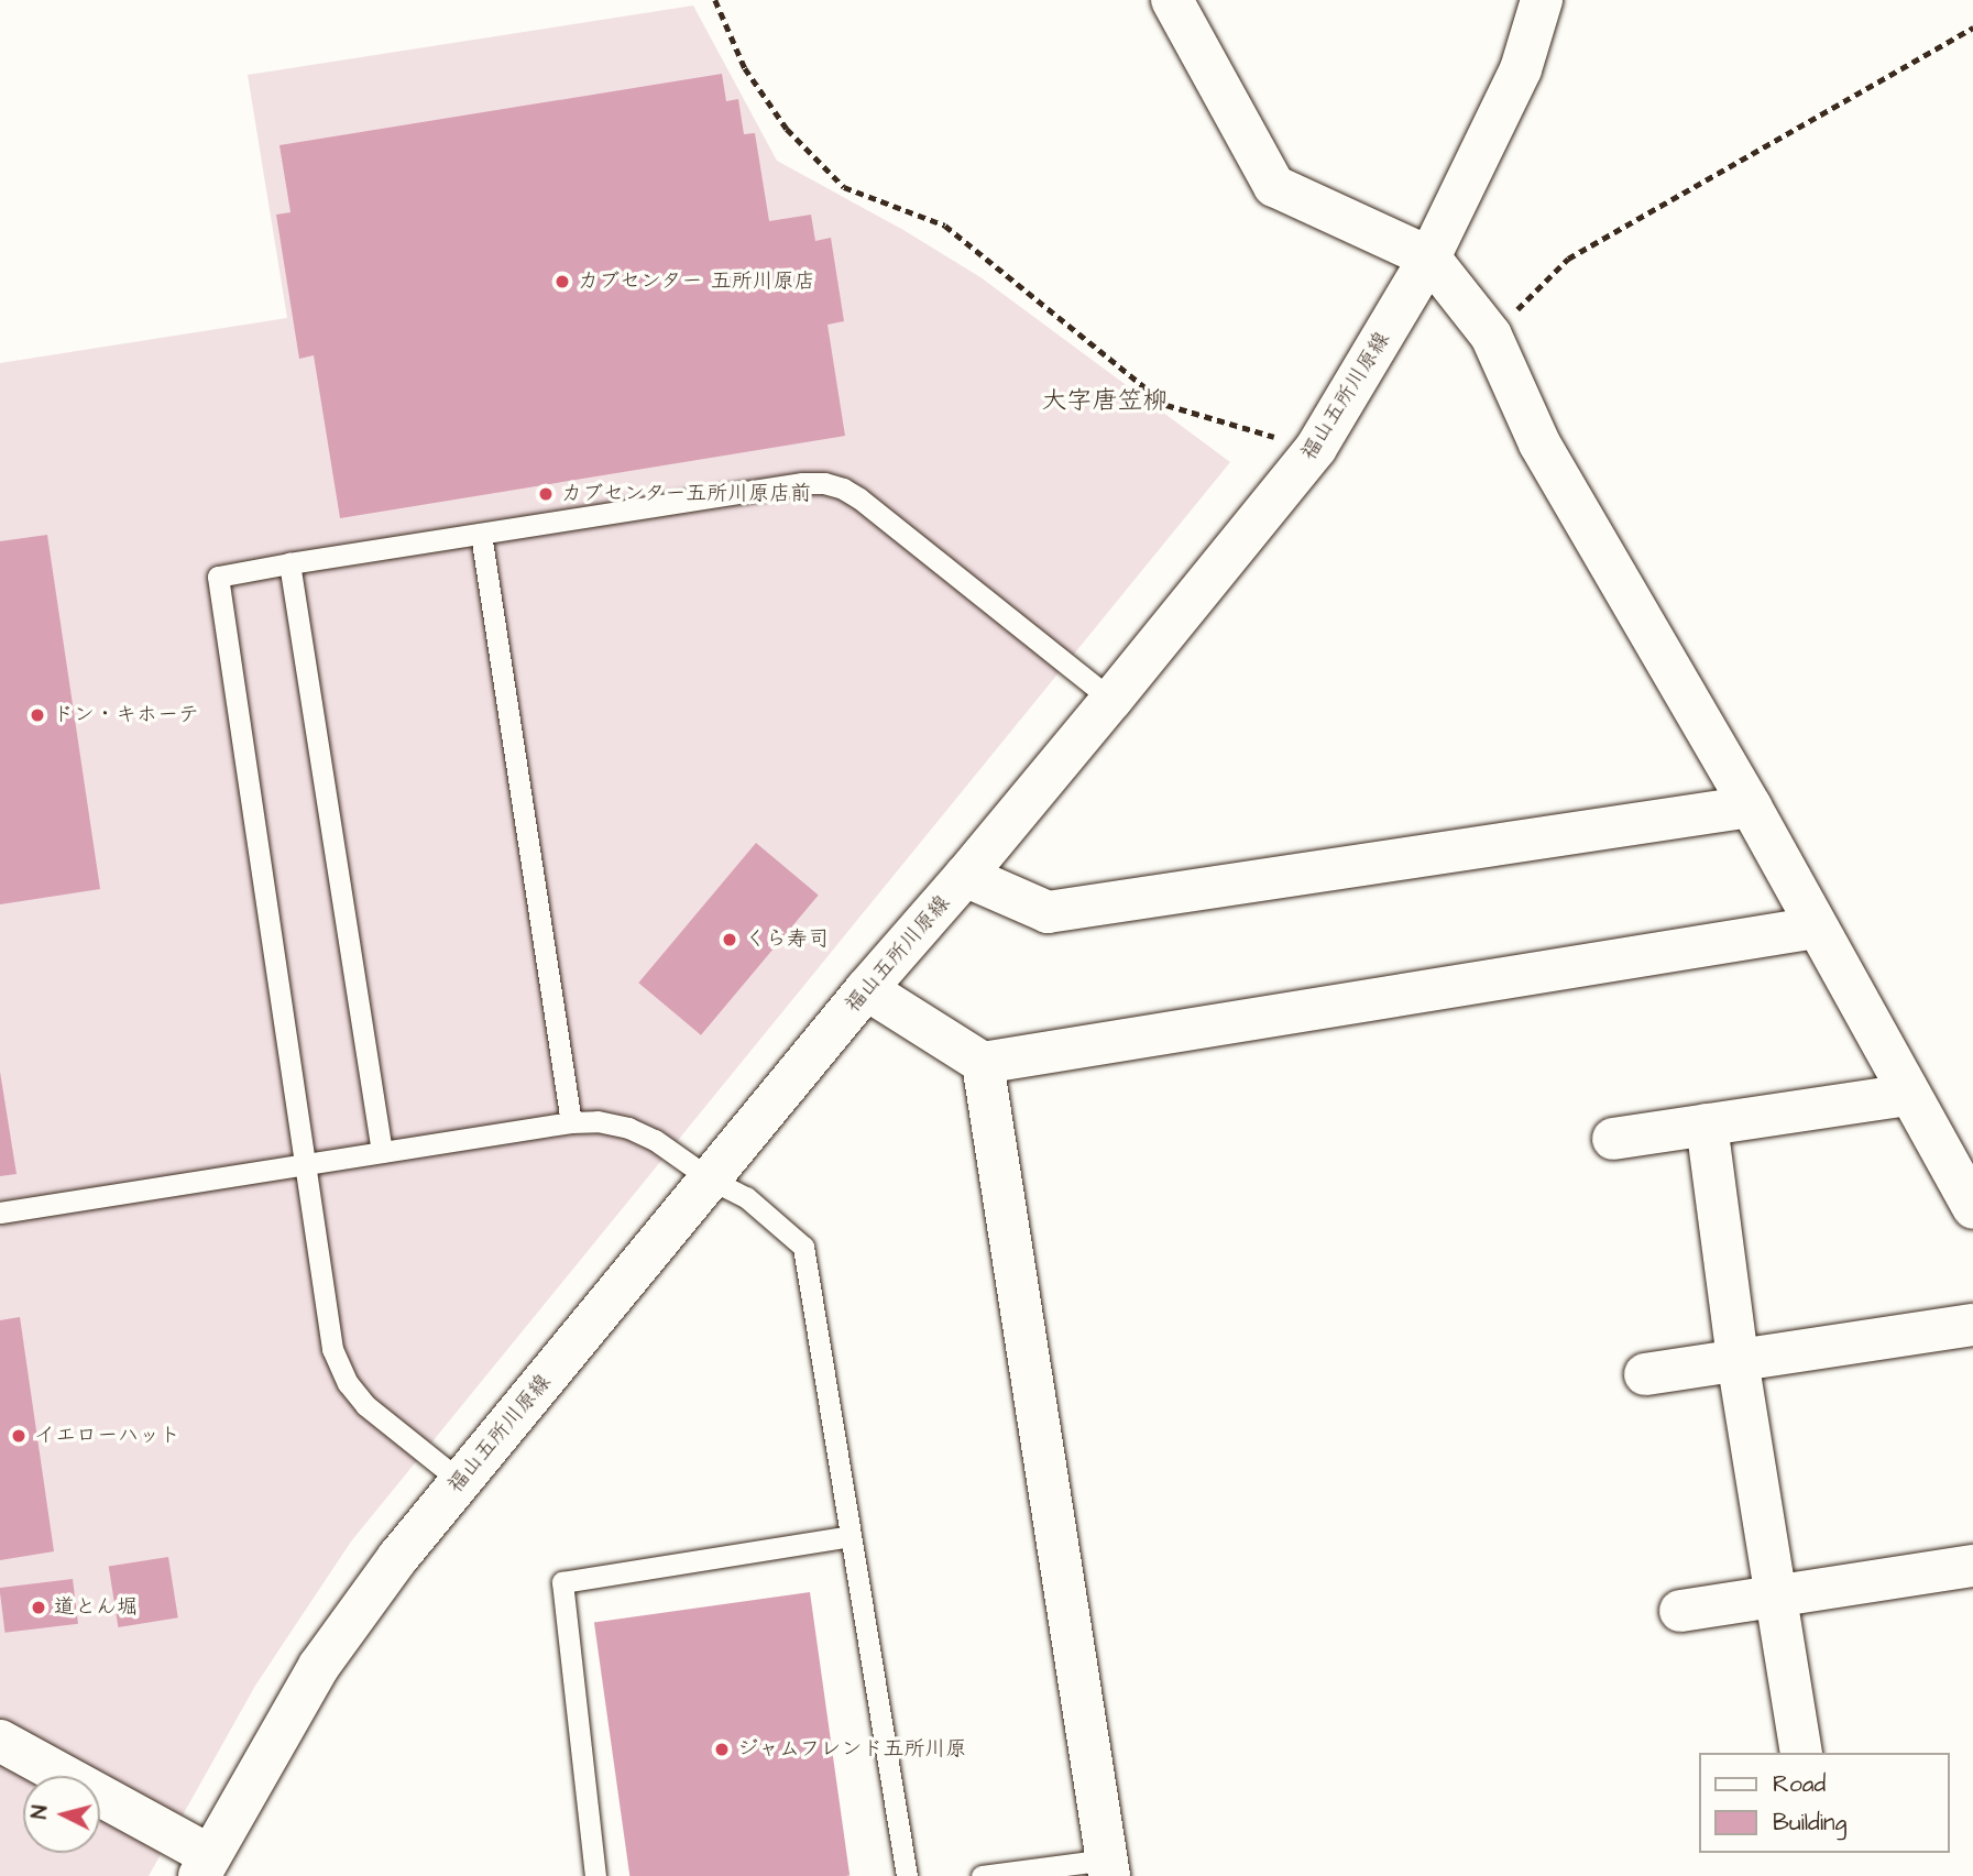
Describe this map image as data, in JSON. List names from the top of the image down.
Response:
{
  "streets": {
    "street": ["福山五所川原線"]
  },
  "districts": ["大字唐笠柳"],
  "places": [
    "カブセンター 五所川原店",
    "カブセンター五所川原店前",
    "ドン・キホーテ",
    "くら寿司",
    "イエローハット",
    "道とん堀",
    "ジャムフレンド五所川原"
  ],
  "legend": ["Road", "Building"],
  "north": "left"
}
